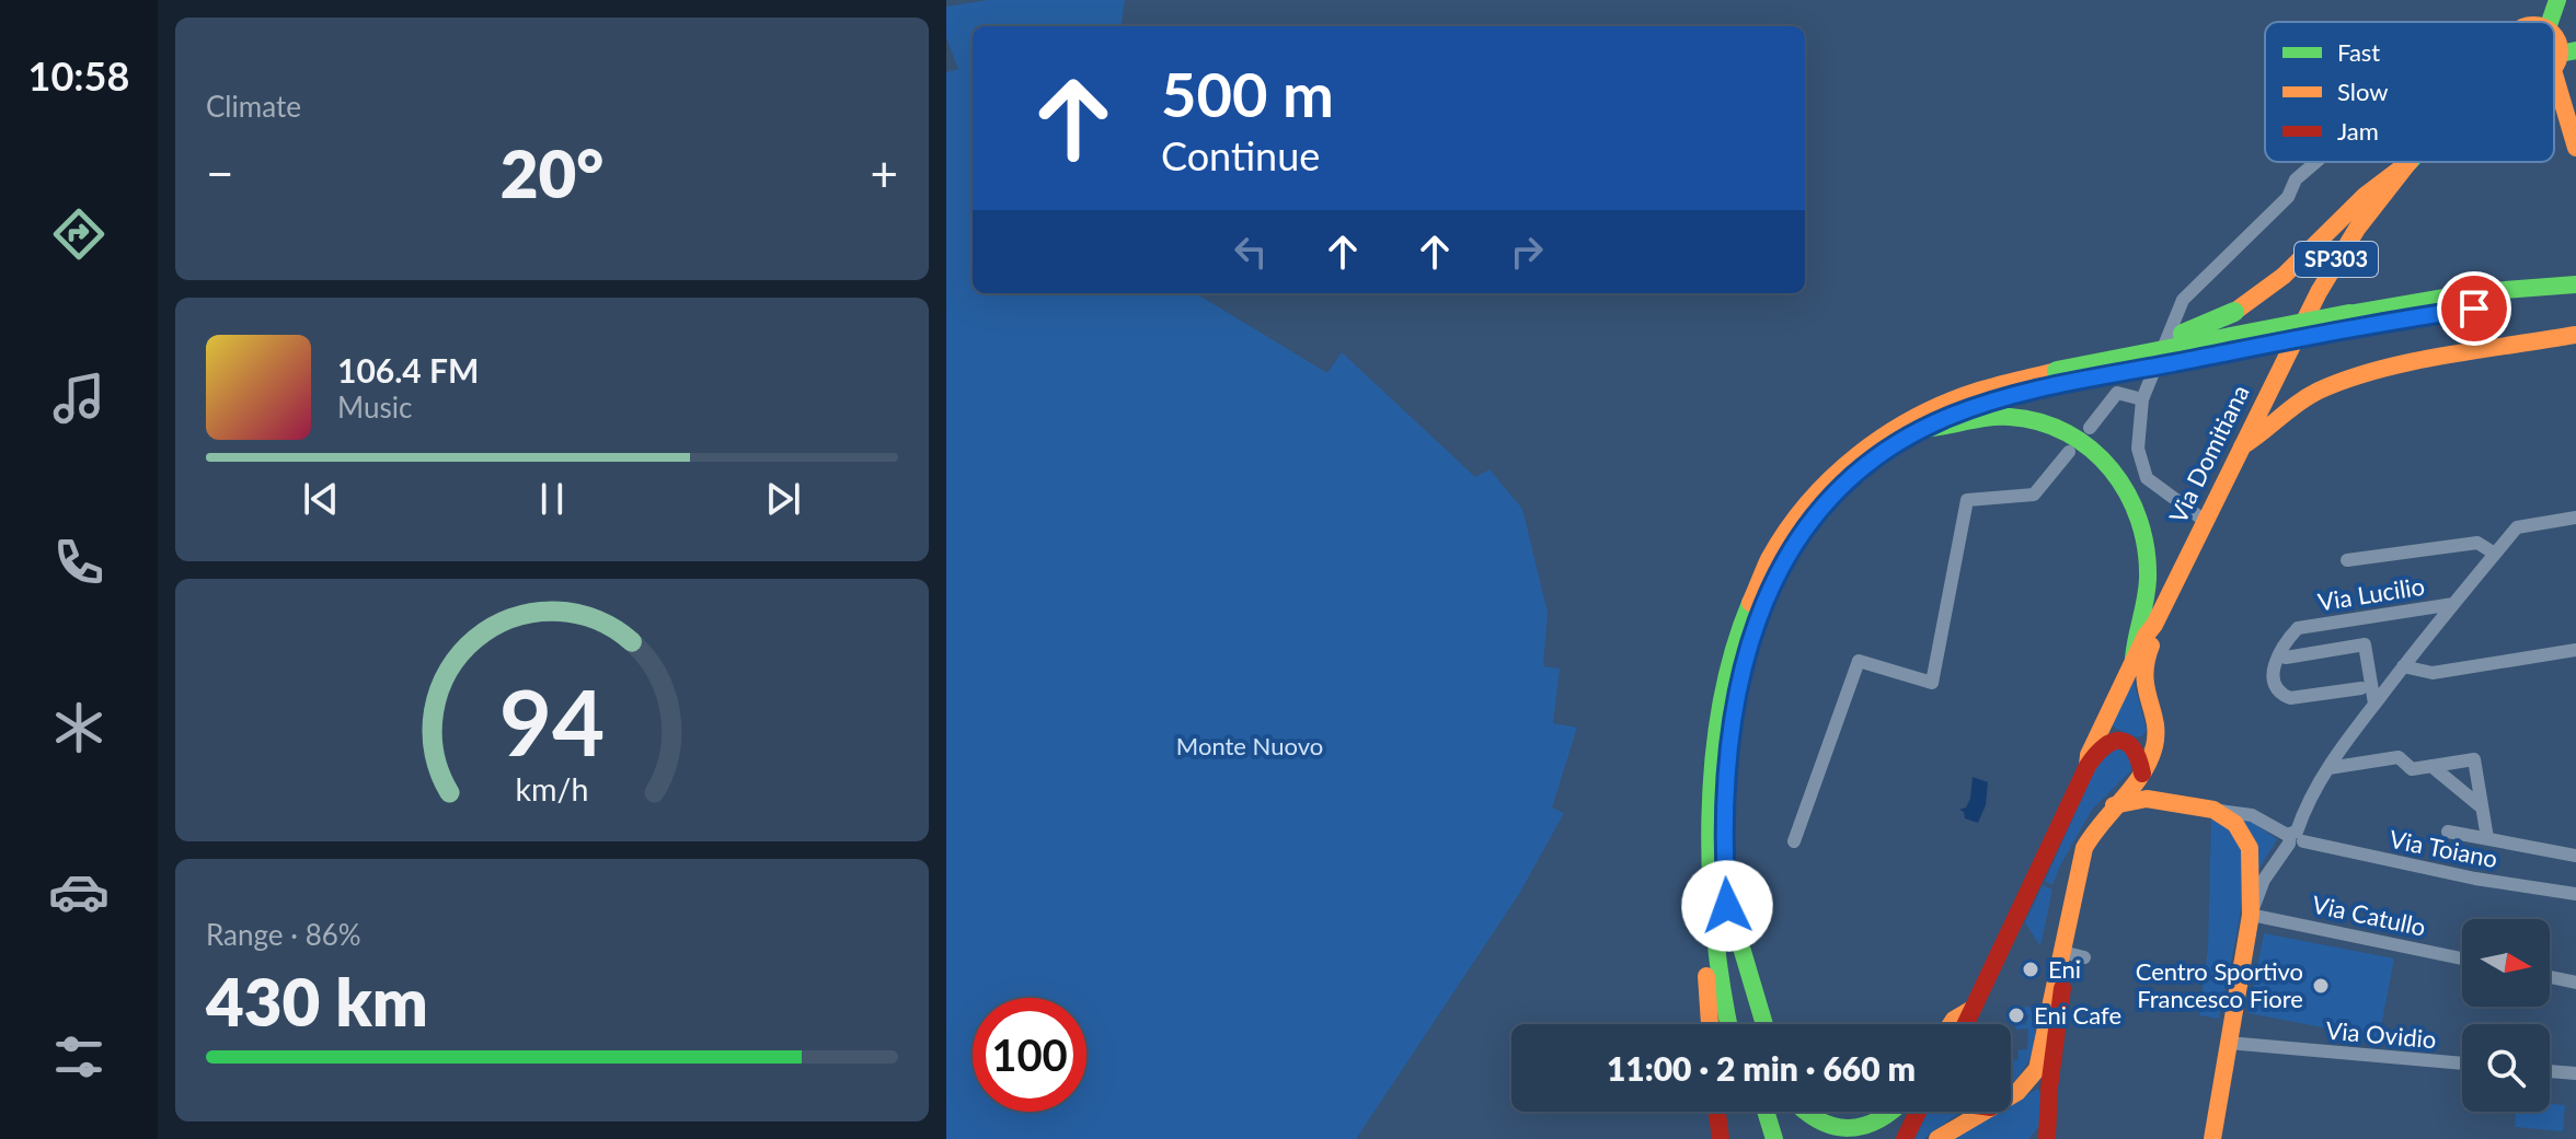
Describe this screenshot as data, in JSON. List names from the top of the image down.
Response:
{
  "streets": {
    "main road": ["SP303", "Via Domitiana"],
    "street": [
      "Via Lucilio",
      "Via Toiano",
      "Via Catullo",
      "Via Ovidio"
    ]
  },
  "crossings": [
    ["Via Lucilio", "Via Toiano"],
    ["Via Lucilio", "Via Catullo"]
  ],
  "parks": ["Monte Nuovo"],
  "places": ["Eni", "Centro Sportivo Francesco Fiore", "Eni Cafe"],
  "legend": ["Fast", "Slow", "Jam"],
  "north": "right",
  "page": {
    "tabs": "10:58",
    "tile": [
      "Climate",
      ["Range · 86%", "430 km"]
    ],
    "turn": ["500 m", "Continue"],
    "heat": ["−", "20°", "+"],
    "song": ["106.4 FM", "Music"],
    "limit": "100",
    "trip": "11:00 · 2 min · 660 m",
    "gauge": ["94", "km/h"]
  }
}
